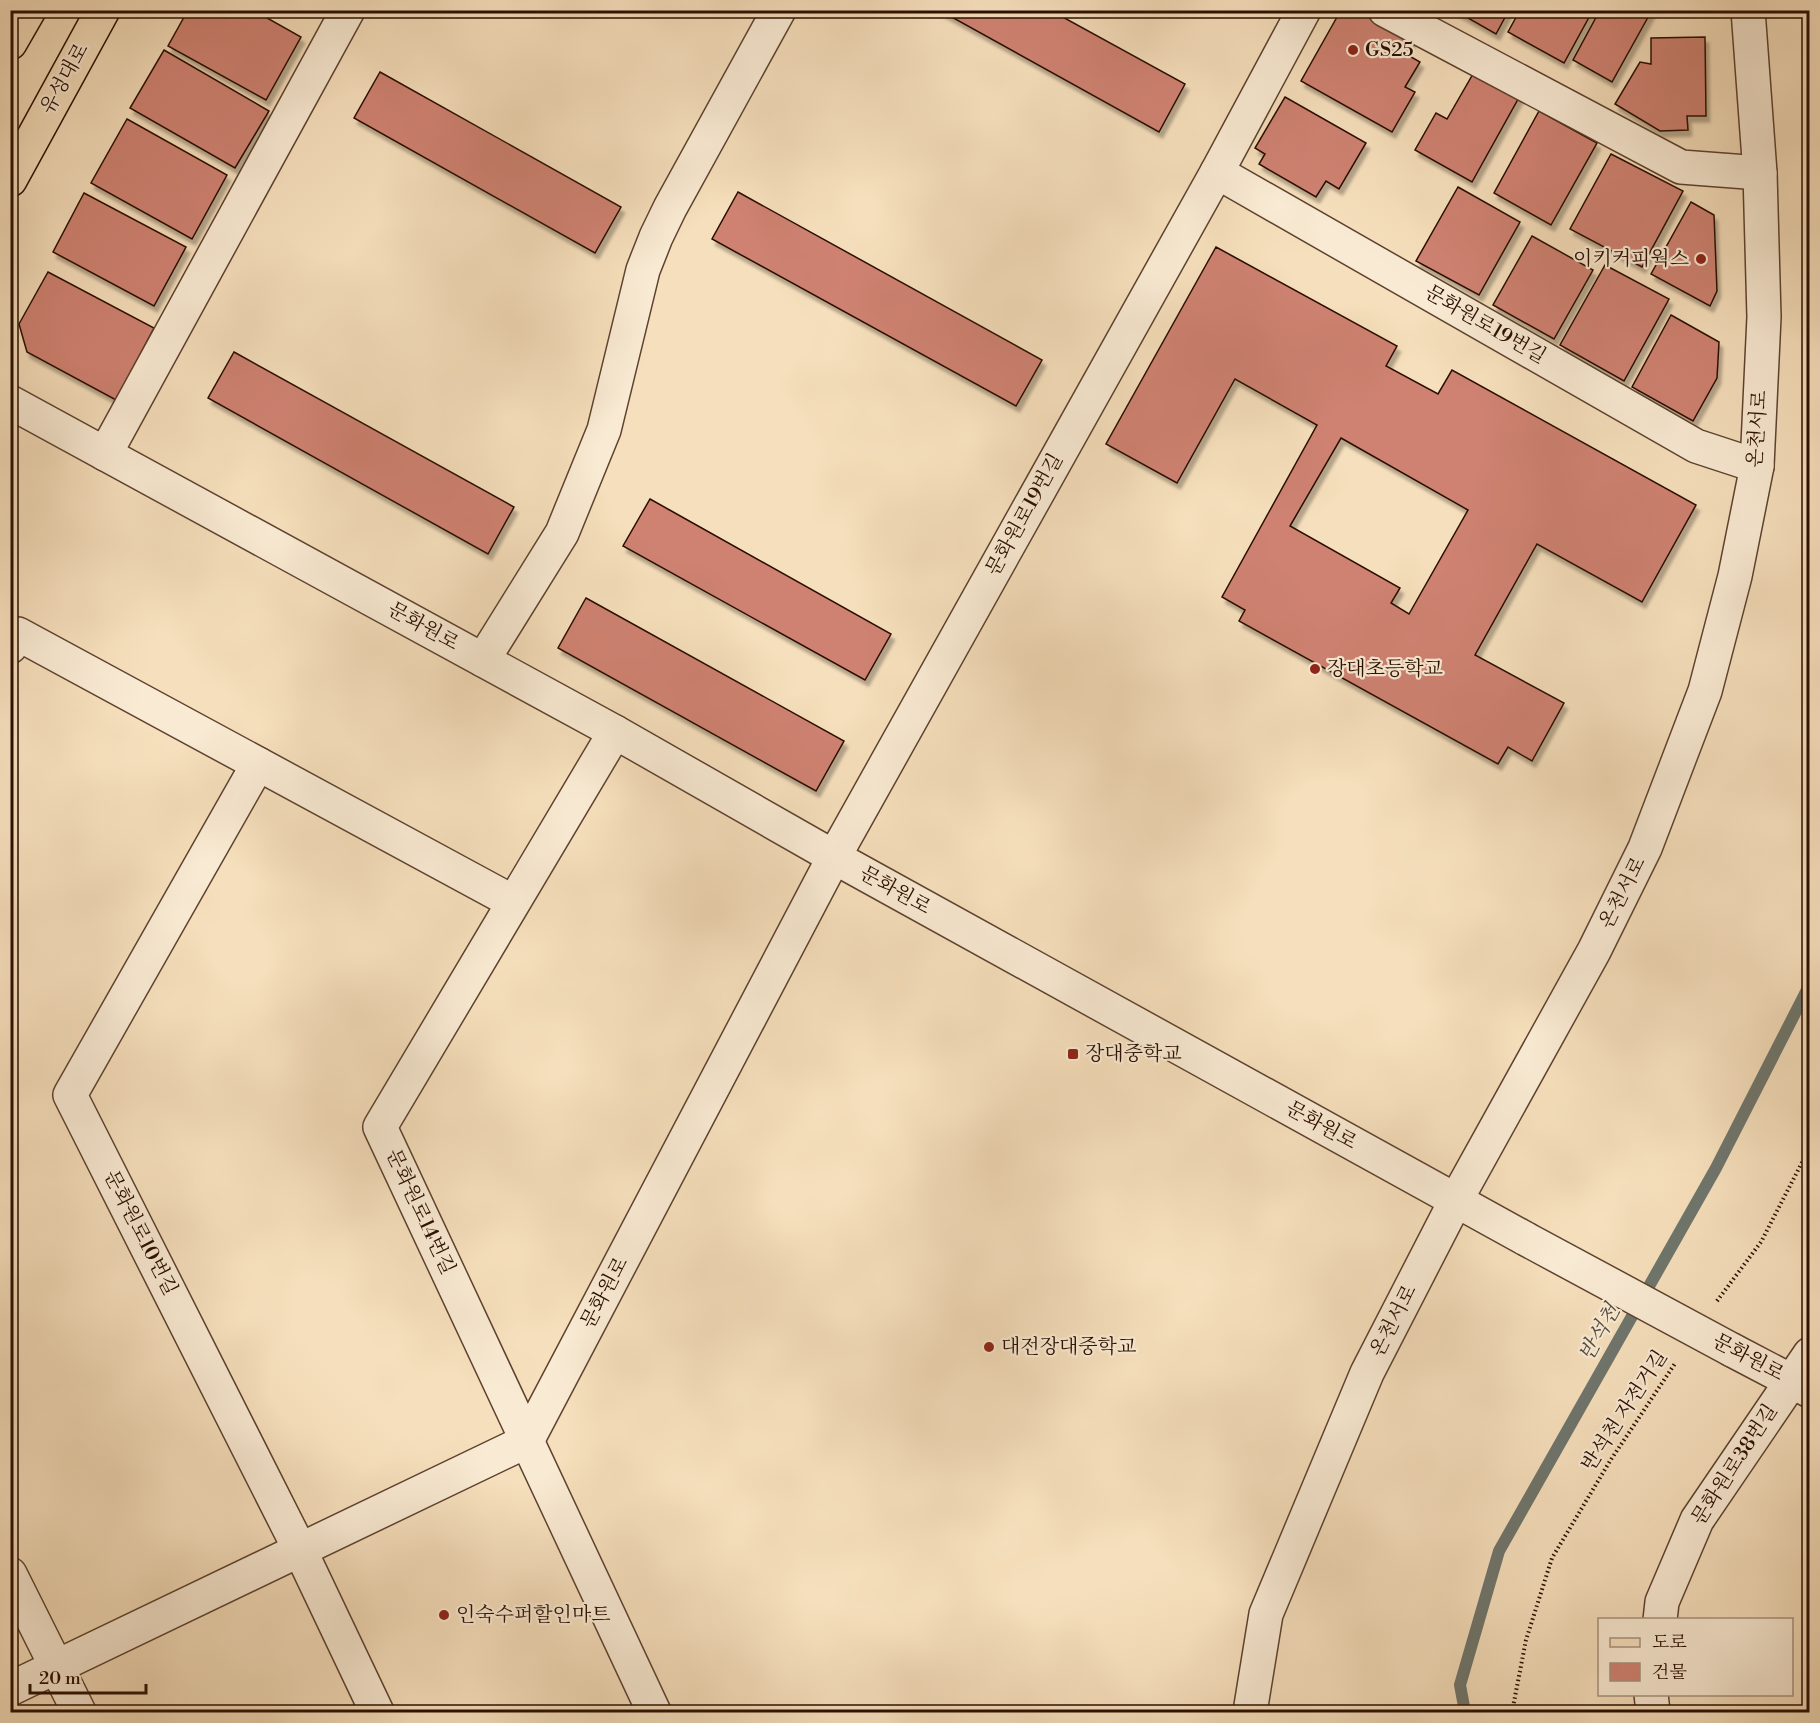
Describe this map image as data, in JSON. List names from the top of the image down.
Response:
{
  "streets": {
    "main road": ["유성대로"],
    "street": [
      "문화원로19번길",
      "온천서로",
      "문화원로",
      "문화원로14번길",
      "문화원로10번길",
      "문화원로38번길"
    ],
    "path": ["반석천 자전거길"]
  },
  "crossings": [
    ["문화원로19번길", "온천서로"],
    ["문화원로19번길", "문화원로"],
    ["온천서로", "문화원로"],
    ["문화원로", "문화원로14번길"],
    ["문화원로", "문화원로38번길"]
  ],
  "water": ["반석천"],
  "places": {
    "other": [
      "GS25",
      "이키커피웍스",
      "장대초등학교",
      "대전장대중학교",
      "인숙수퍼할인마트"
    ],
    "transit": ["장대중학교"]
  },
  "legend": ["도로", "건물"],
  "scale_bar": "20 m"
}
